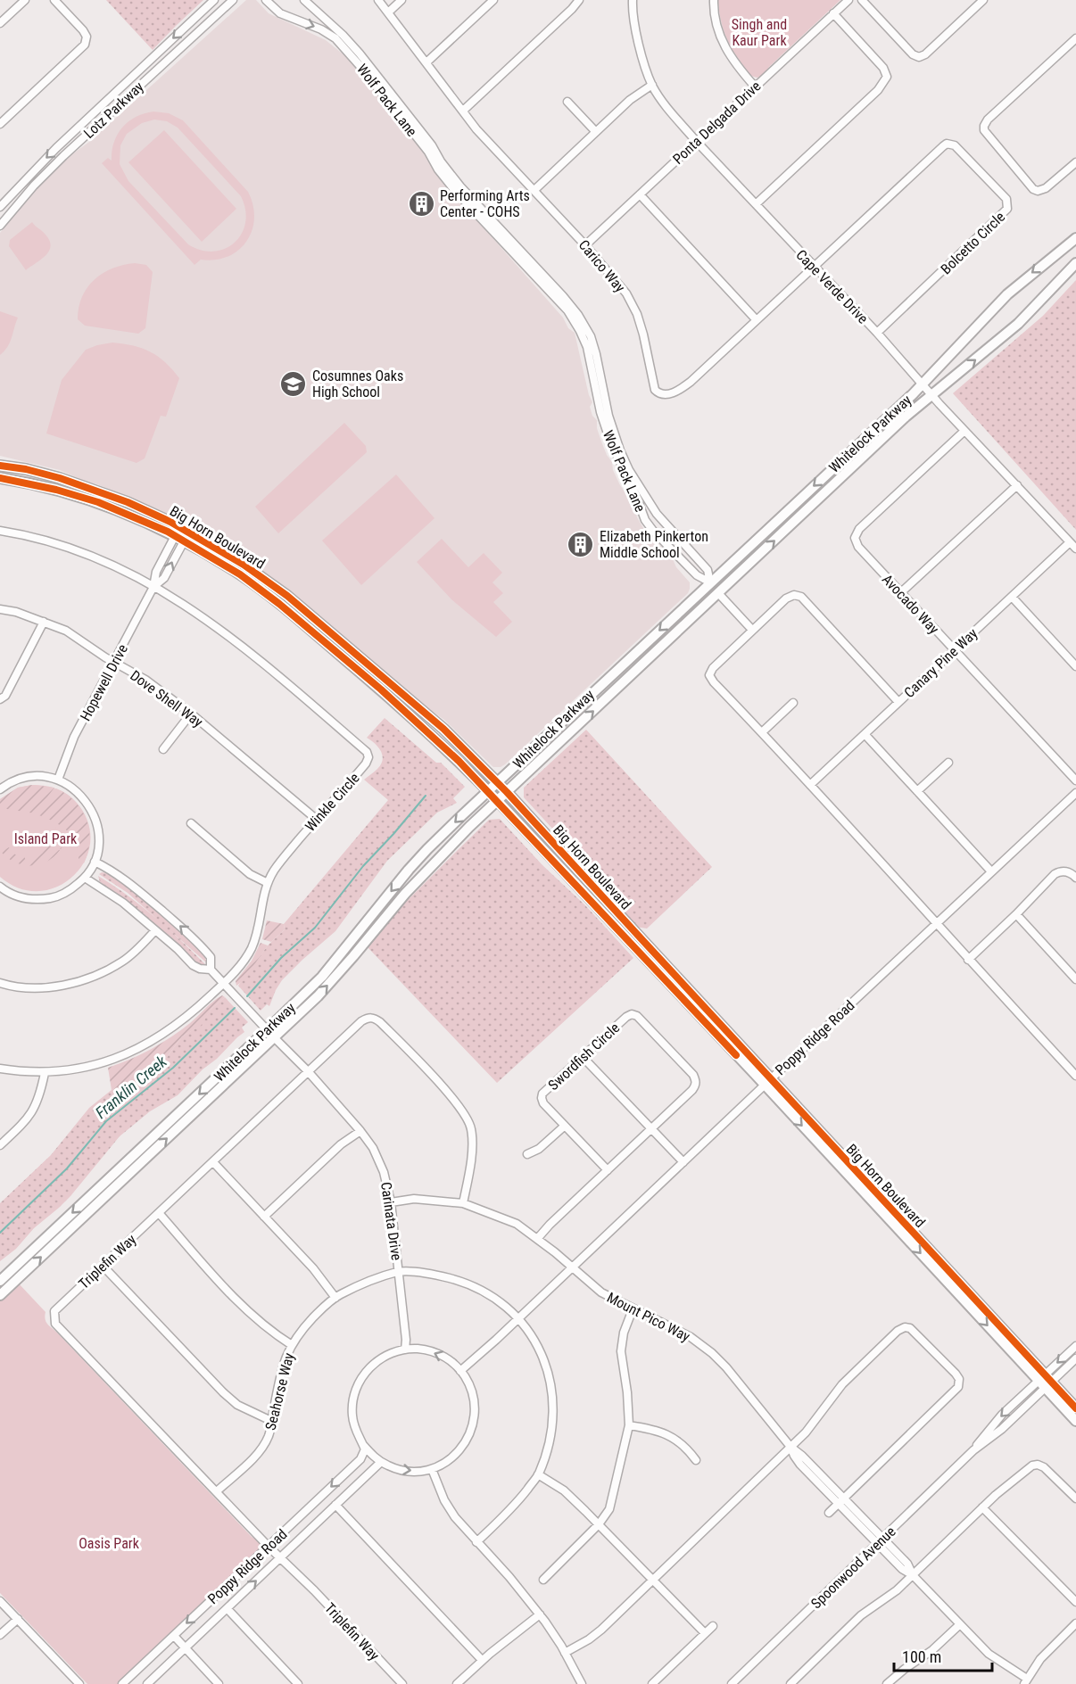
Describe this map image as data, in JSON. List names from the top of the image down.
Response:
{
  "streets": {
    "main road": ["Whitelock Parkway", "Big Horn Boulevard"],
    "street": [
      "Wolf Pack Lane",
      "Lotz Parkway",
      "Ponta Delgada Drive",
      "Bolcetto Circle",
      "Carico Way",
      "Cape Verde Drive",
      "Avocado Way",
      "Canary Pine Way",
      "Hopewell Drive",
      "Dove Shell Way",
      "Winkle Circle",
      "Poppy Ridge Road",
      "Swordfish Circle",
      "Carinata Drive",
      "Triplefin Way",
      "Mount Pico Way",
      "Seahorse Way",
      "Spoonwood Avenue"
    ]
  },
  "crossings": [
    ["Wolf Pack Lane", "Whitelock Parkway"],
    ["Ponta Delgada Drive", "Carico Way"],
    ["Ponta Delgada Drive", "Cape Verde Drive"],
    ["Bolcetto Circle", "Carico Way"],
    ["Bolcetto Circle", "Cape Verde Drive"],
    ["Carico Way", "Cape Verde Drive"],
    ["Cape Verde Drive", "Whitelock Parkway"],
    ["Cape Verde Drive", "Avocado Way"],
    ["Cape Verde Drive", "Canary Pine Way"],
    ["Whitelock Parkway", "Big Horn Boulevard"],
    ["Whitelock Parkway", "Carinata Drive"],
    ["Big Horn Boulevard", "Hopewell Drive"],
    ["Big Horn Boulevard", "Poppy Ridge Road"],
    ["Big Horn Boulevard", "Spoonwood Avenue"],
    ["Avocado Way", "Canary Pine Way"],
    ["Hopewell Drive", "Dove Shell Way"],
    ["Hopewell Drive", "Winkle Circle"],
    ["Dove Shell Way", "Winkle Circle"],
    ["Winkle Circle", "Carinata Drive"],
    ["Poppy Ridge Road", "Carinata Drive"],
    ["Poppy Ridge Road", "Triplefin Way"],
    ["Poppy Ridge Road", "Mount Pico Way"],
    ["Poppy Ridge Road", "Seahorse Way"],
    ["Carinata Drive", "Triplefin Way"],
    ["Carinata Drive", "Mount Pico Way"],
    ["Carinata Drive", "Seahorse Way"],
    ["Triplefin Way", "Mount Pico Way"],
    ["Triplefin Way", "Seahorse Way"],
    ["Mount Pico Way", "Spoonwood Avenue"]
  ],
  "water": ["Franklin Creek"],
  "parks": ["Singh and Kaur Park", "Island Park", "Oasis Park"],
  "places": {
    "building": ["Performing Arts Center - COHS", "Elizabeth Pinkerton Middle School"],
    "school or university": ["Cosumnes Oaks High School"]
  },
  "scale_bar": "100 m"
}
